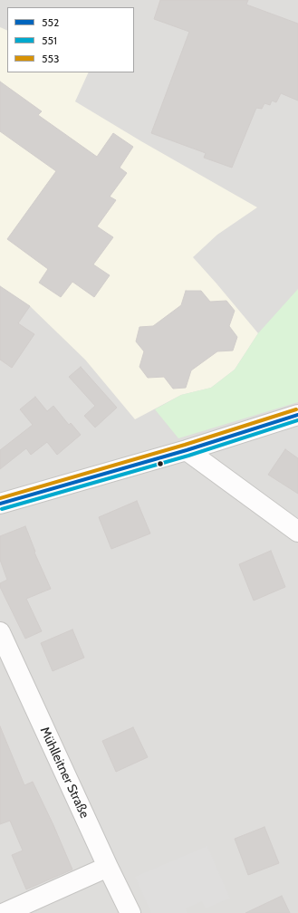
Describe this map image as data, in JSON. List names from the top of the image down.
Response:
{
  "streets": {
    "street": ["Mühlleitner Straße"]
  },
  "lines": ["transit line 553", "transit line 552", "transit line 551"],
  "legend": ["552", "551", "553"]
}
